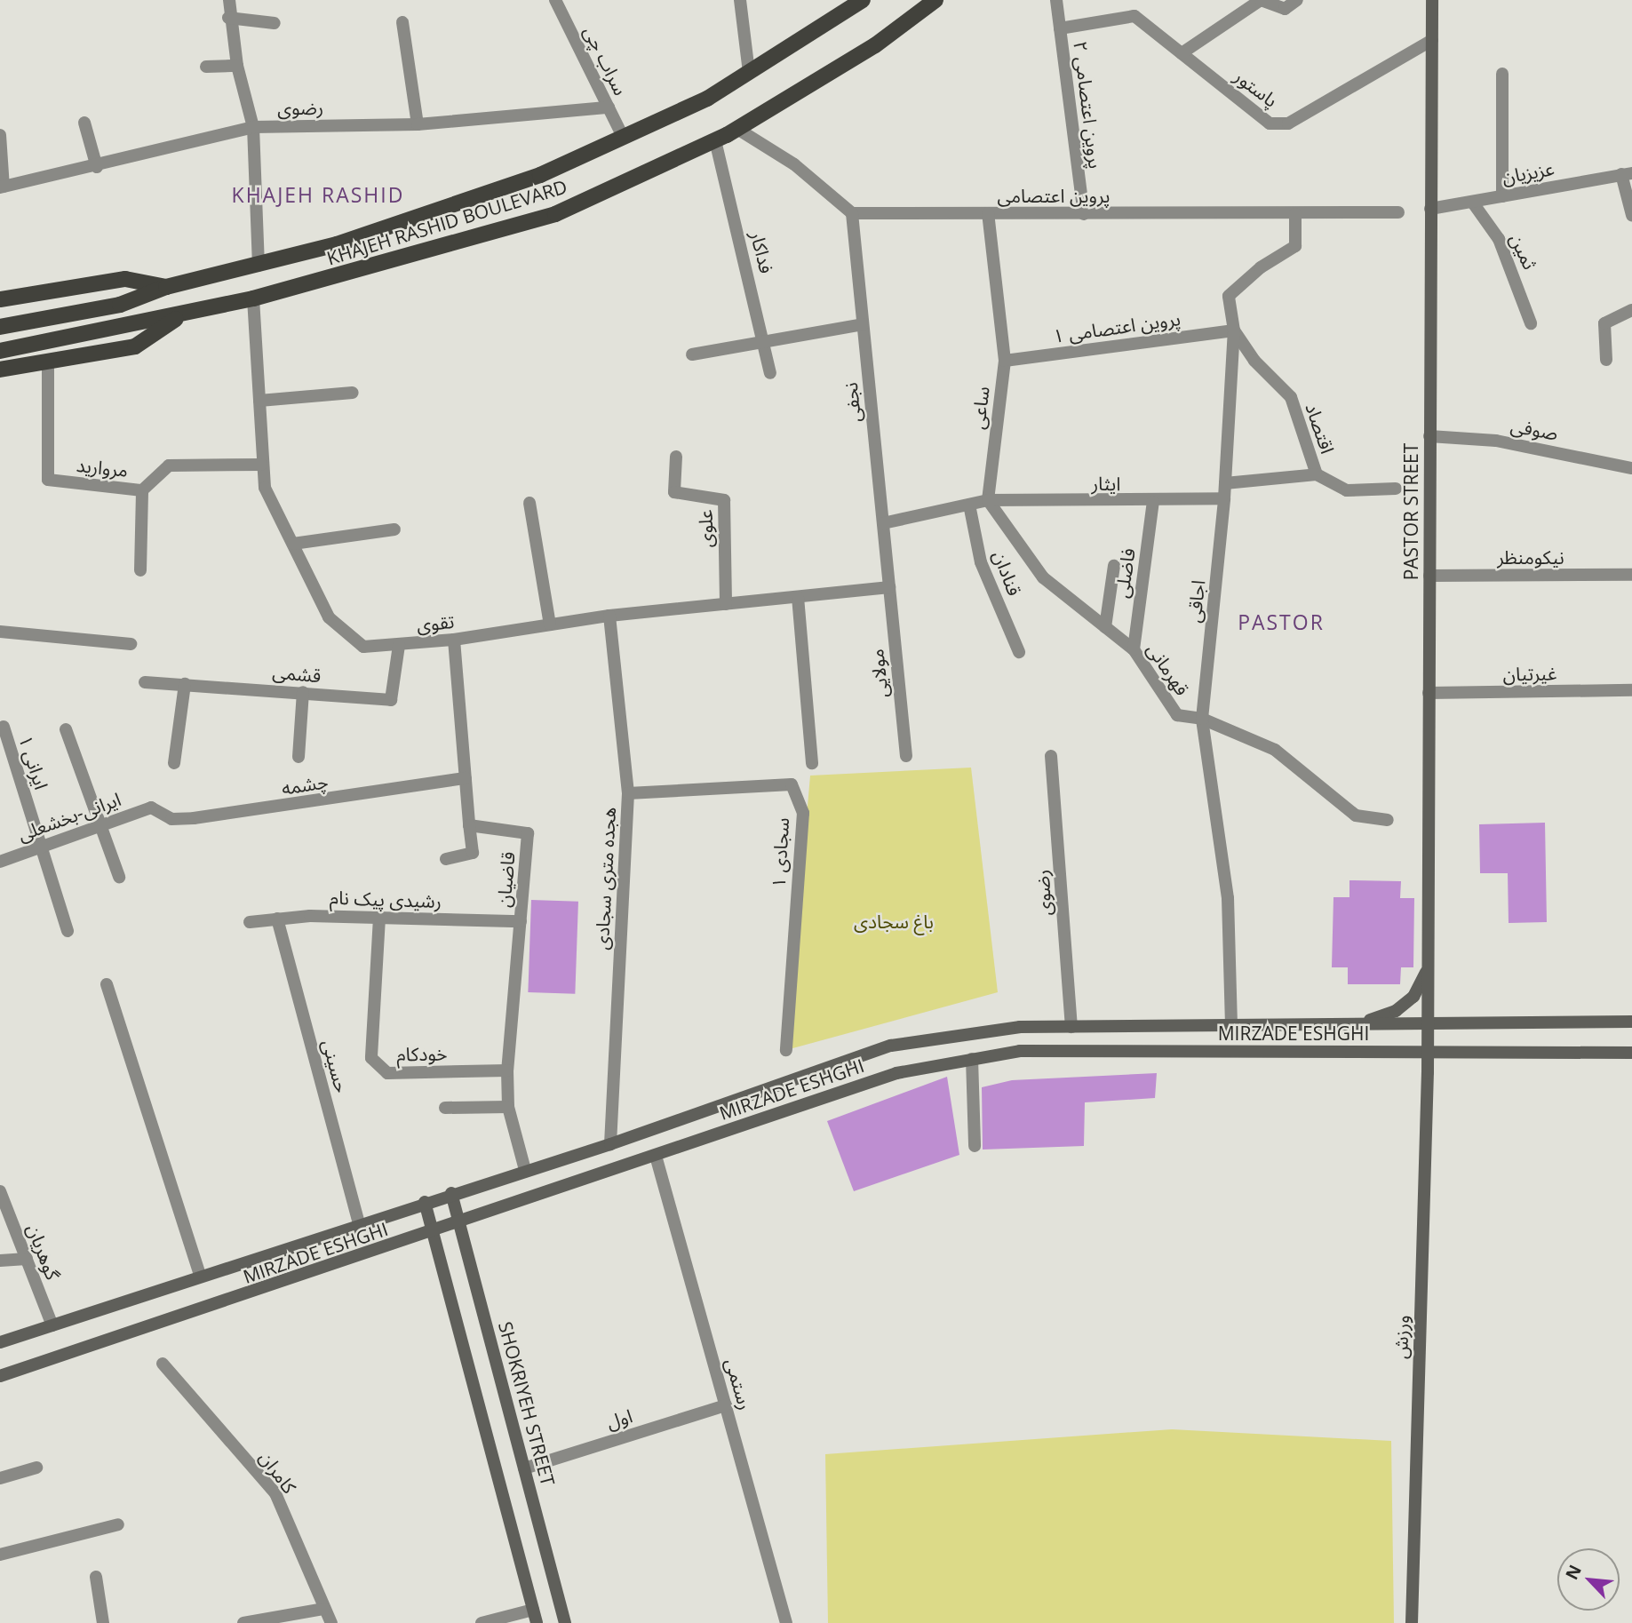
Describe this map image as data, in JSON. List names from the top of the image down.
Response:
{
  "streets": {
    "main road": [
      "KHAJEH RASHID BOULEVARD",
      "PASTOR STREET",
      "MIRZADE ESHGHI",
      "ورزش",
      "SHOKRIYEH STREET"
    ],
    "street": [
      "سراب چی",
      "پاستور",
      "پروین اعتصامی ۲",
      "رضوی",
      "عزیزیان",
      "پروین اعتصامی",
      "ثمین",
      "فداکار",
      "پروین اعتصامی ۱",
      "نجفی",
      "ساعی",
      "اقتصاد",
      "صوفی",
      "مروارید",
      "ایثار",
      "علوی",
      "نیکومنظر",
      "قنادان",
      "فاضلی",
      "اجاقی",
      "تقوی",
      "قهرمانی",
      "قشمی",
      "مولایی",
      "غیرتیان",
      "ایرانی ۱",
      "چشمه",
      "ایرانی-بخشعلی",
      "سجادی ۱",
      "هجده متری سجادی",
      "قاضیان",
      "رشیدی پیک نام",
      "خودکام",
      "حسینی",
      "گوهریان",
      "رستمی",
      "اول",
      "کامران"
    ]
  },
  "crossings": [
    ["سراب چی", "رضوی"],
    ["سراب چی", "KHAJEH RASHID BOULEVARD"],
    ["پاستور", "پروین اعتصامی ۲"],
    ["پاستور", "PASTOR STREET"],
    ["پروین اعتصامی ۲", "پروین اعتصامی"],
    ["رضوی", "MIRZADE ESHGHI"],
    ["عزیزیان", "ثمین"],
    ["عزیزیان", "PASTOR STREET"],
    ["پروین اعتصامی", "نجفی"],
    ["پروین اعتصامی", "ساعی"],
    ["پروین اعتصامی", "اجاقی"],
    ["KHAJEH RASHID BOULEVARD", "فداکار"],
    ["KHAJEH RASHID BOULEVARD", "تقوی"],
    ["پروین اعتصامی ۱", "ساعی"],
    ["پروین اعتصامی ۱", "اقتصاد"],
    ["پروین اعتصامی ۱", "اجاقی"],
    ["نجفی", "تقوی"],
    ["نجفی", "مولایی"],
    ["ساعی", "ایثار"],
    ["ساعی", "قهرمانی"],
    ["اقتصاد", "اجاقی"],
    ["صوفی", "PASTOR STREET"],
    ["مروارید", "تقوی"],
    ["ایثار", "فاضلی"],
    ["ایثار", "اجاقی"],
    ["ایثار", "قهرمانی"],
    ["PASTOR STREET", "نیکومنظر"],
    ["PASTOR STREET", "غیرتیان"],
    ["PASTOR STREET", "MIRZADE ESHGHI"],
    ["PASTOR STREET", "ورزش"],
    ["علوی", "تقوی"],
    ["فاضلی", "قهرمانی"],
    ["اجاقی", "قهرمانی"],
    ["اجاقی", "MIRZADE ESHGHI"],
    ["تقوی", "قشمی"],
    ["تقوی", "مولایی"],
    ["تقوی", "هجده متری سجادی"],
    ["ایرانی ۱", "ایرانی-بخشعلی"],
    ["چشمه", "ایرانی-بخشعلی"],
    ["سجادی ۱", "هجده متری سجادی"],
    ["هجده متری سجادی", "MIRZADE ESHGHI"],
    ["قاضیان", "رشیدی پیک نام"],
    ["قاضیان", "MIRZADE ESHGHI"],
    ["قاضیان", "خودکام"],
    ["رشیدی پیک نام", "خودکام"],
    ["رشیدی پیک نام", "حسینی"],
    ["MIRZADE ESHGHI", "حسینی"],
    ["MIRZADE ESHGHI", "گوهریان"],
    ["MIRZADE ESHGHI", "ورزش"],
    ["MIRZADE ESHGHI", "رستمی"],
    ["MIRZADE ESHGHI", "SHOKRIYEH STREET"],
    ["رستمی", "اول"],
    ["SHOKRIYEH STREET", "اول"]
  ],
  "districts": ["KHAJEH RASHID", "PASTOR"],
  "parks": ["باغ سجادی"],
  "north": "top left"
}
